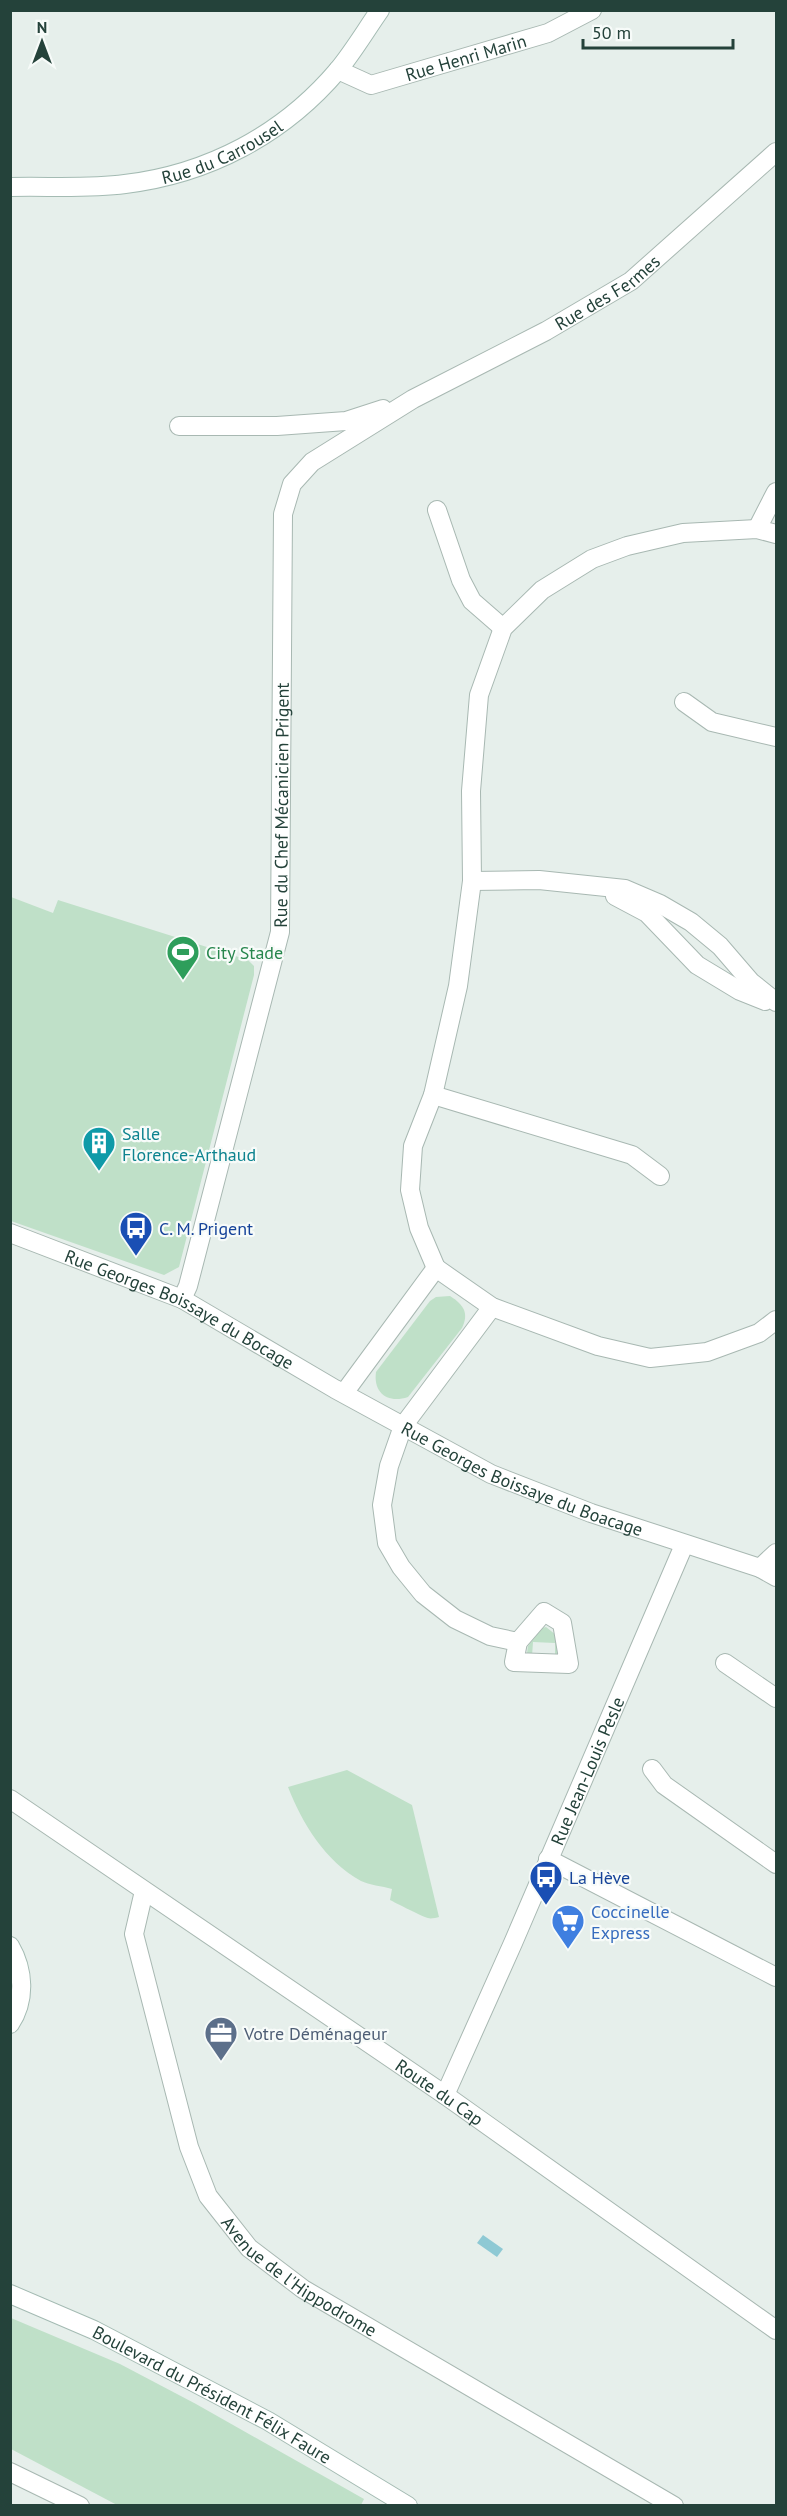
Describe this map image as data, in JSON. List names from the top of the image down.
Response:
{
  "streets": {
    "street": [
      "Rue Henri Marin",
      "Rue du Carrousel",
      "Rue des Fermes",
      "Rue du Chef Mécanicien Prigent",
      "Rue Georges Boissaye du Bocage",
      "Rue Georges Boissaye du Boacage",
      "Rue Jean-Louis Pesle",
      "Route du Cap",
      "Avenue de l'Hippodrome",
      "Boulevard du Président Félix Faure"
    ]
  },
  "crossings": [
    ["Rue Henri Marin", "Rue du Carrousel"],
    ["Rue des Fermes", "Rue du Chef Mécanicien Prigent"],
    ["Rue du Chef Mécanicien Prigent", "Rue Georges Boissaye du Bocage"],
    ["Rue Georges Boissaye du Bocage", "Rue Georges Boissaye du Boacage"],
    ["Rue Georges Boissaye du Boacage", "Rue Jean-Louis Pesle"],
    ["Rue Jean-Louis Pesle", "Route du Cap"],
    ["Route du Cap", "Avenue de l'Hippodrome"]
  ],
  "places": {
    "sports": ["City Stade"],
    "building": ["Salle Florence-Arthaud"],
    "bus stop": ["C. M. Prigent", "La Hève"],
    "supermarket": ["Coccinelle Express"],
    "office": ["Votre Déménageur"]
  },
  "scale_bar": "50 m",
  "north": "top"
}
